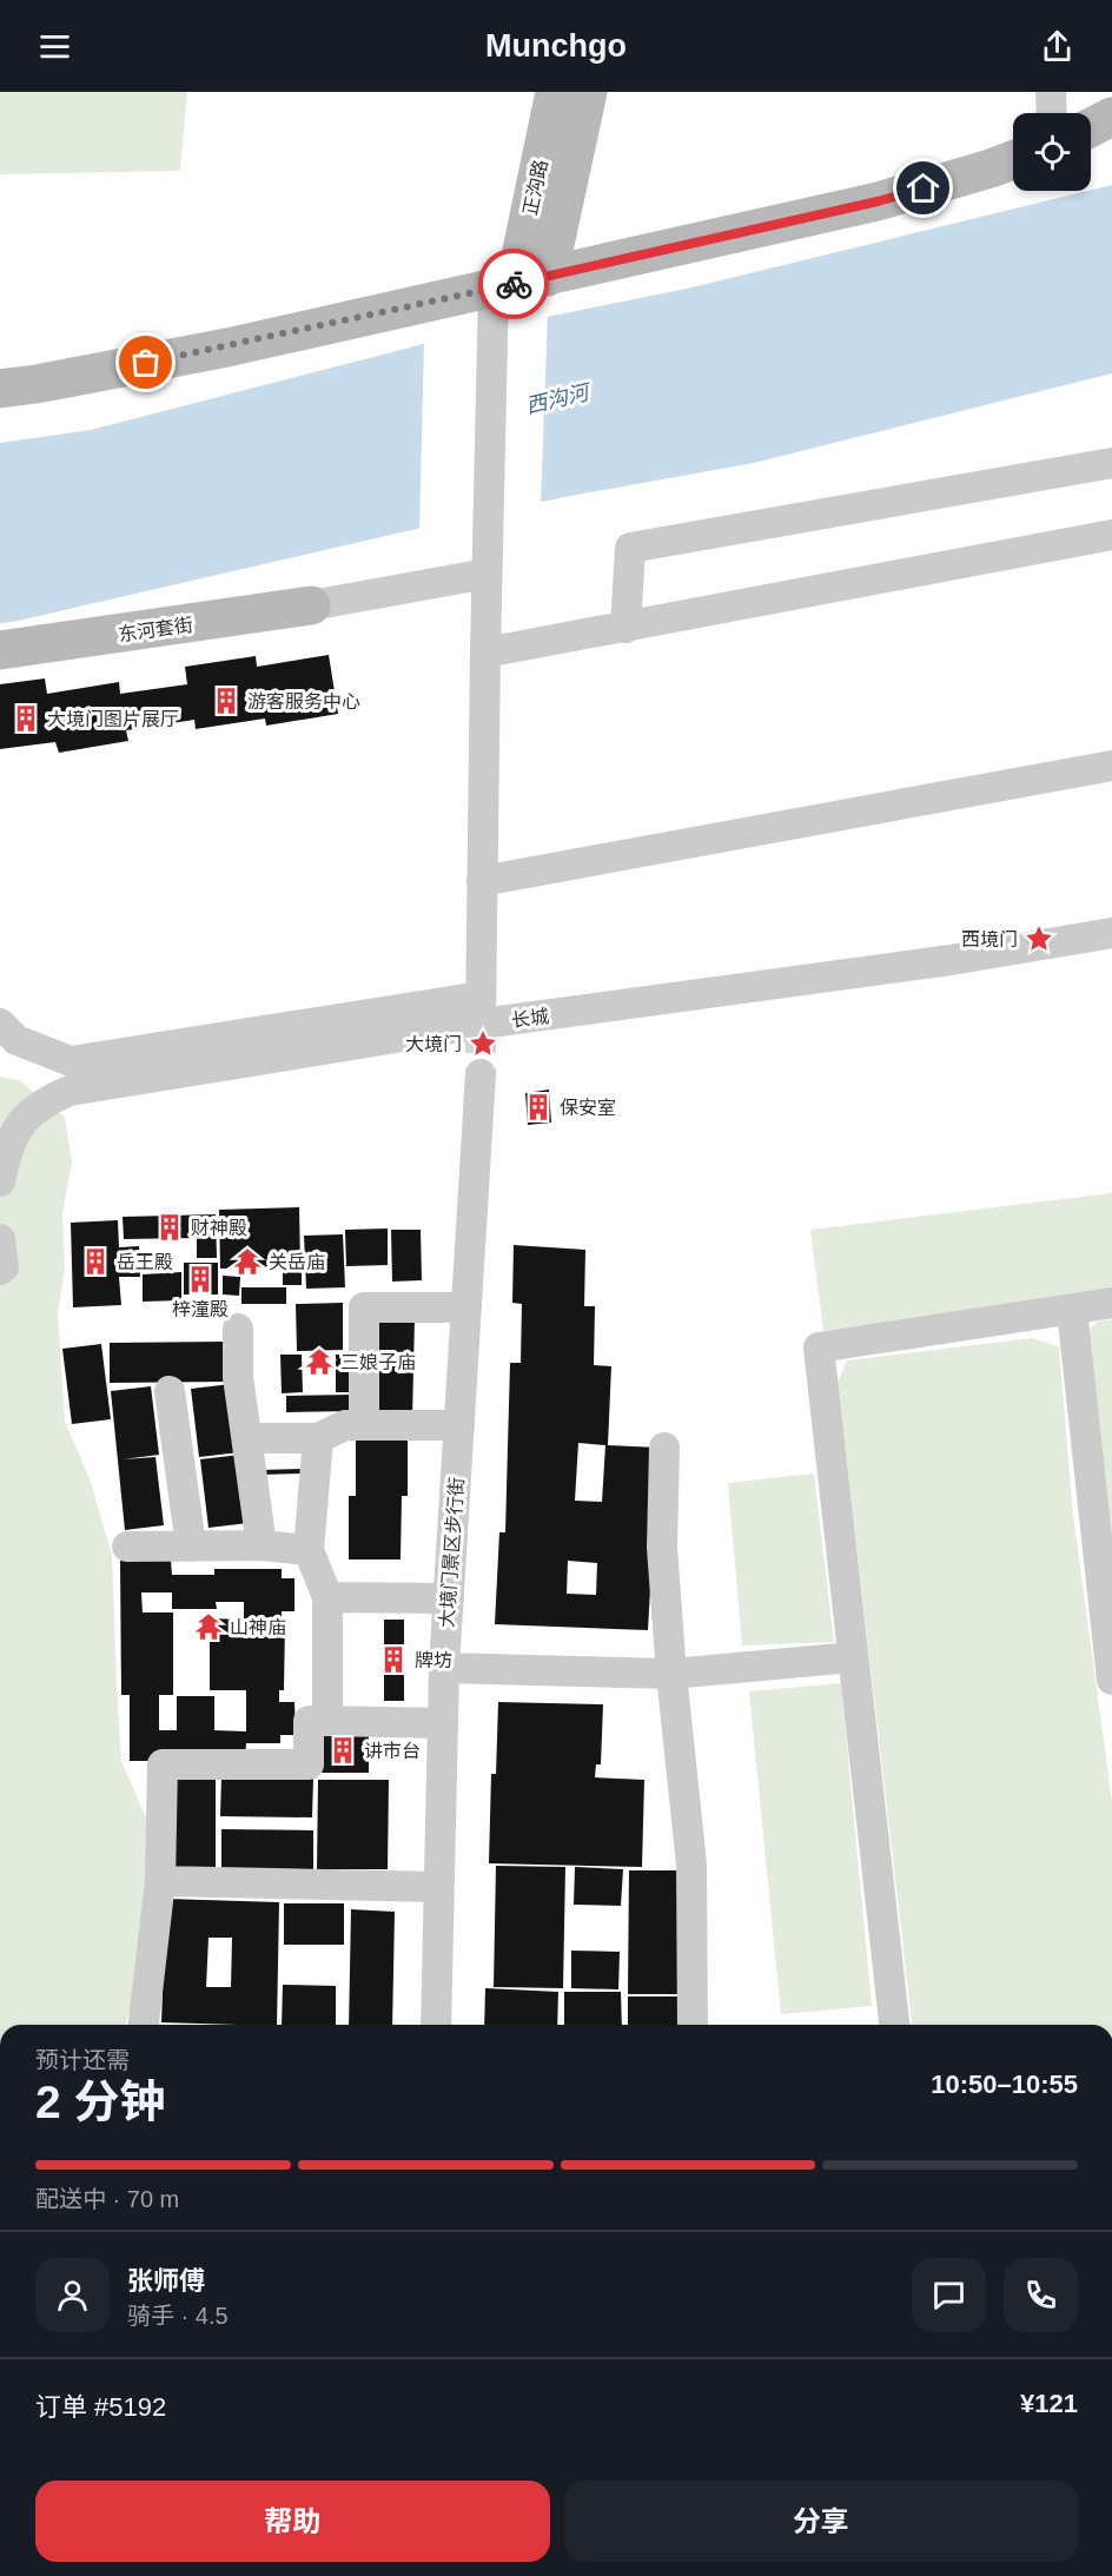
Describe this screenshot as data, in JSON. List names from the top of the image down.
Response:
{
  "streets": {
    "street": [
      "正沟路",
      "东河套街",
      "长城",
      "大境门景区步行街"
    ]
  },
  "water": ["西沟河"],
  "places": {
    "building": [
      "游客服务中心",
      "大境门图片展厅",
      "保安室",
      "财神殿",
      "岳王殿",
      "梓潼殿",
      "牌坊",
      "讲市台"
    ],
    "place": ["西境门", "大境门"],
    "temple": ["关岳庙", "三娘子庙", "山神庙"]
  },
  "page": {
    "header": "Munchgo",
    "heading": ["2 分钟", "预计还需", "10:50–10:55"],
    "panel": [
      "张师傅",
      "骑手 · 4.5",
      "订单 #5192",
      "¥121"
    ],
    "bar": "配送中 · 70 m",
    "buttons": ["帮助", "分享"]
  }
}
